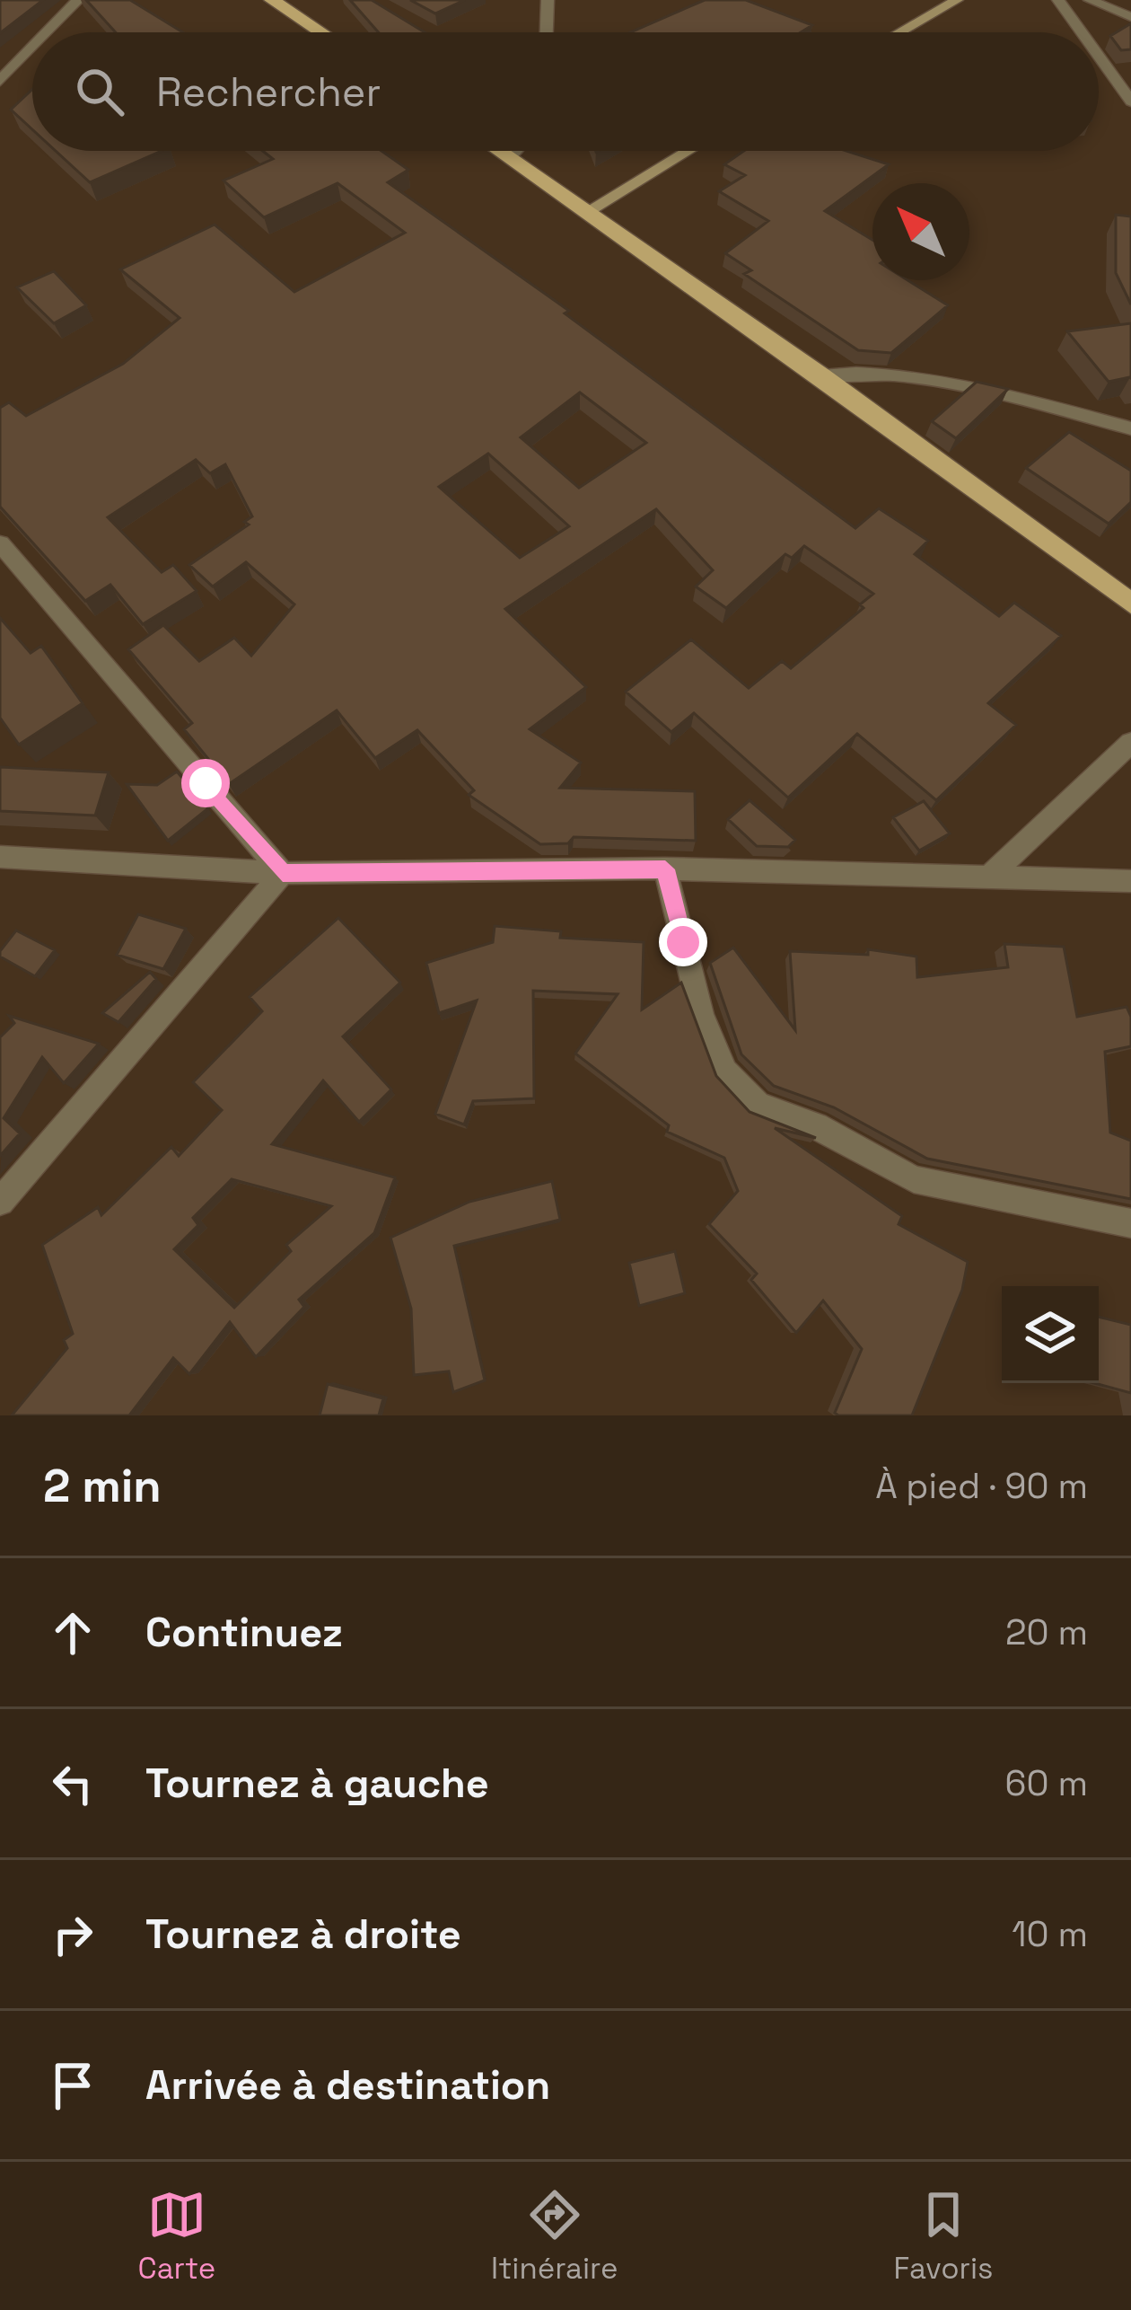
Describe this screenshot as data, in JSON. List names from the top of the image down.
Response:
{
  "north": "top left",
  "page": {
    "search": "Rechercher",
    "heading": ["2 min", "À pied · 90 m"],
    "list": [
      ["Continuez", "20 m"],
      ["Tournez à gauche", "60 m"],
      ["Tournez à droite", "10 m"],
      "Arrivée à destination"
    ],
    "nav": ["Carte", "Itinéraire", "Favoris"]
  }
}
